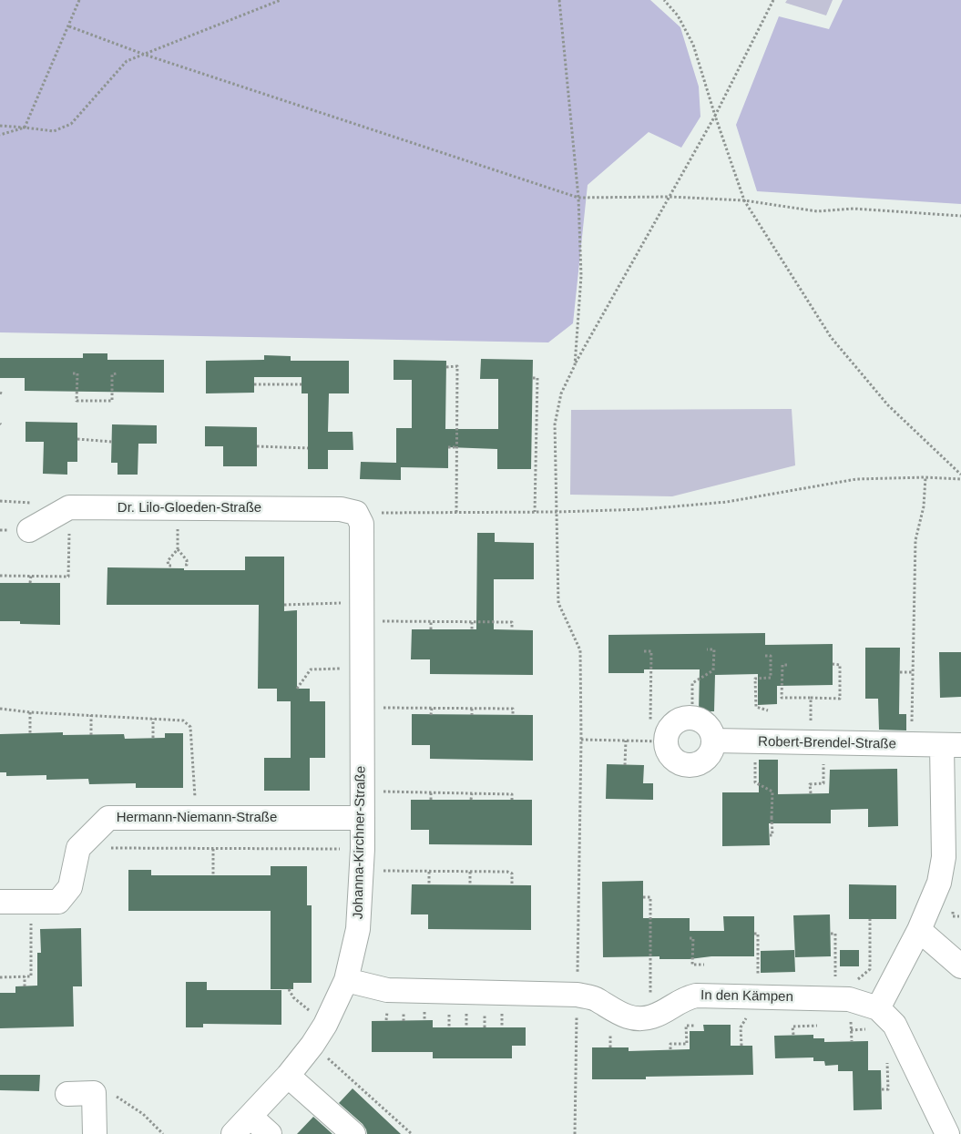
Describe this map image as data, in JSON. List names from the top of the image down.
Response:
{
  "streets": {
    "street": [
      "Dr. Lilo-Gloeden-Straße",
      "Robert-Brendel-Straße",
      "Hermann-Niemann-Straße",
      "Johanna-Kirchner-Straße",
      "In den Kämpen"
    ]
  },
  "crossings": [
    ["Dr. Lilo-Gloeden-Straße", "Johanna-Kirchner-Straße"],
    ["Robert-Brendel-Straße", "In den Kämpen"],
    ["Hermann-Niemann-Straße", "Johanna-Kirchner-Straße"]
  ]
}
